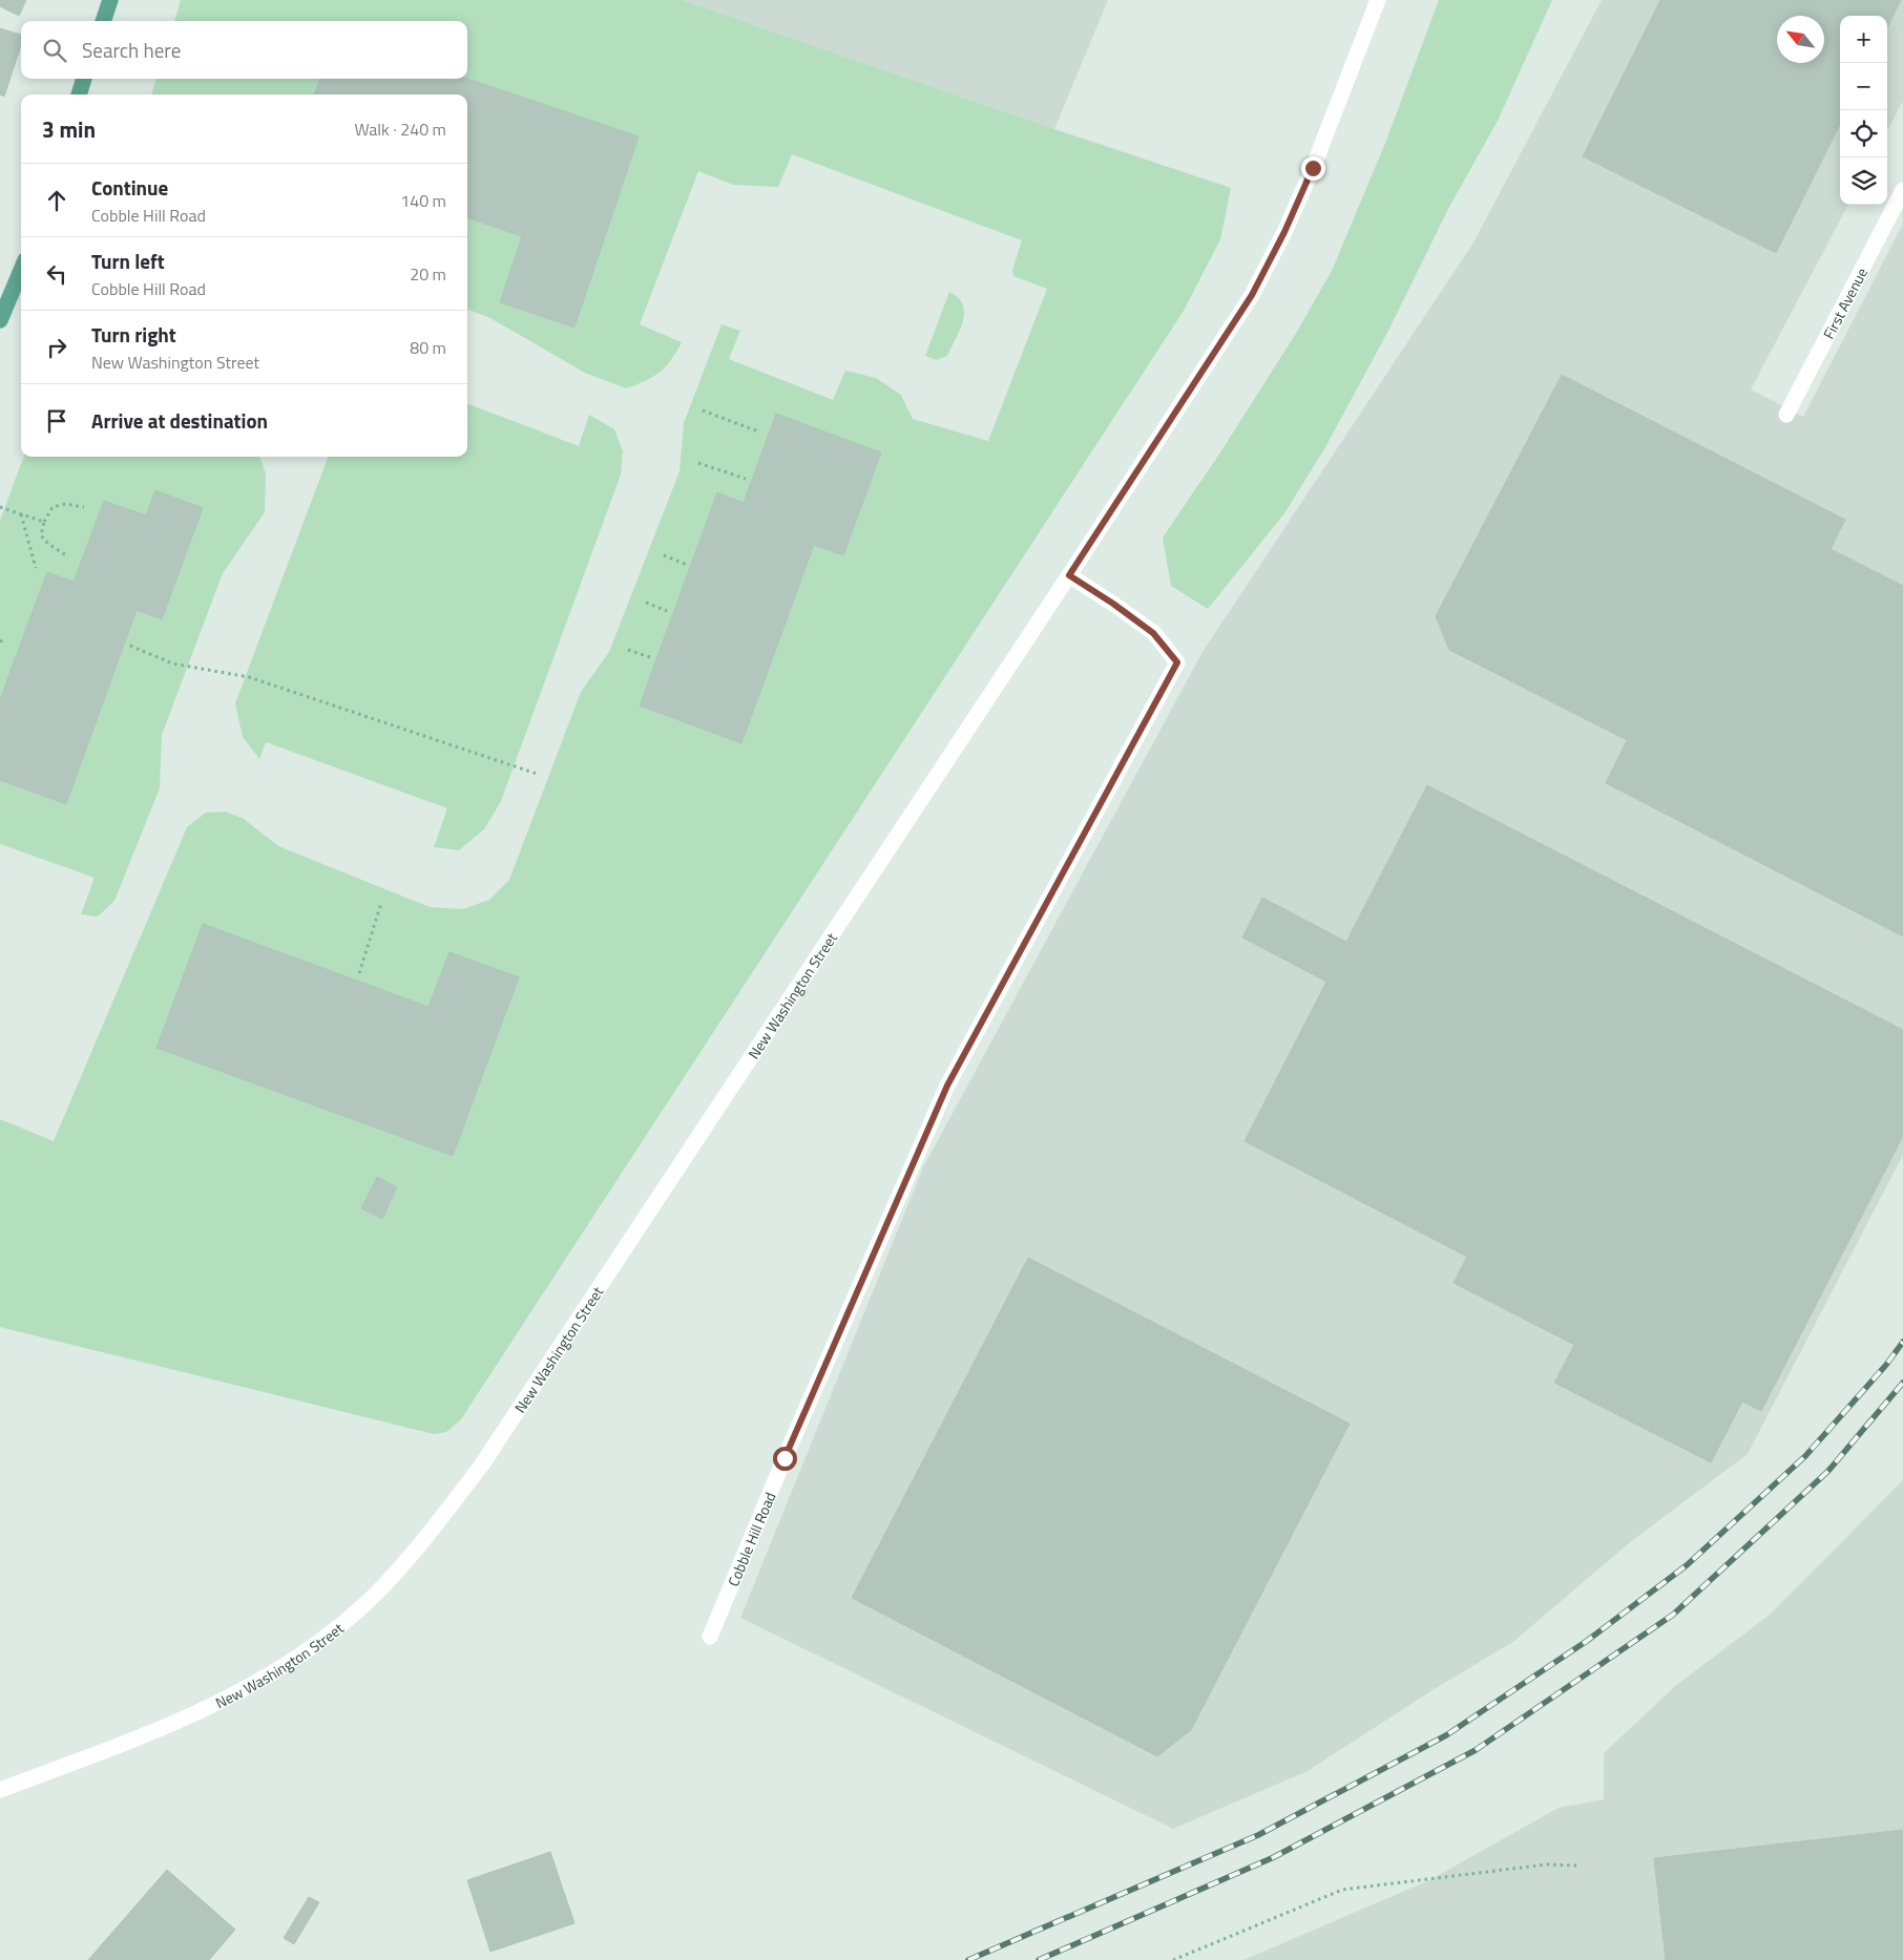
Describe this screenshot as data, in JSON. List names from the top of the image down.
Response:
{
  "streets": {
    "street": ["First Avenue", "New Washington Street", "Cobble Hill Road"]
  },
  "crossings": [
    ["New Washington Street", "Cobble Hill Road"]
  ],
  "north": "top left",
  "page": {
    "map_buttons": ["+", "−"],
    "search": "Search here",
    "heading": ["3 min", "Walk · 240 m"],
    "list": [
      ["Continue", "Cobble Hill Road", "140 m"],
      ["Turn left", "Cobble Hill Road", "20 m"],
      ["Turn right", "New Washington Street", "80 m"],
      "Arrive at destination"
    ]
  }
}
